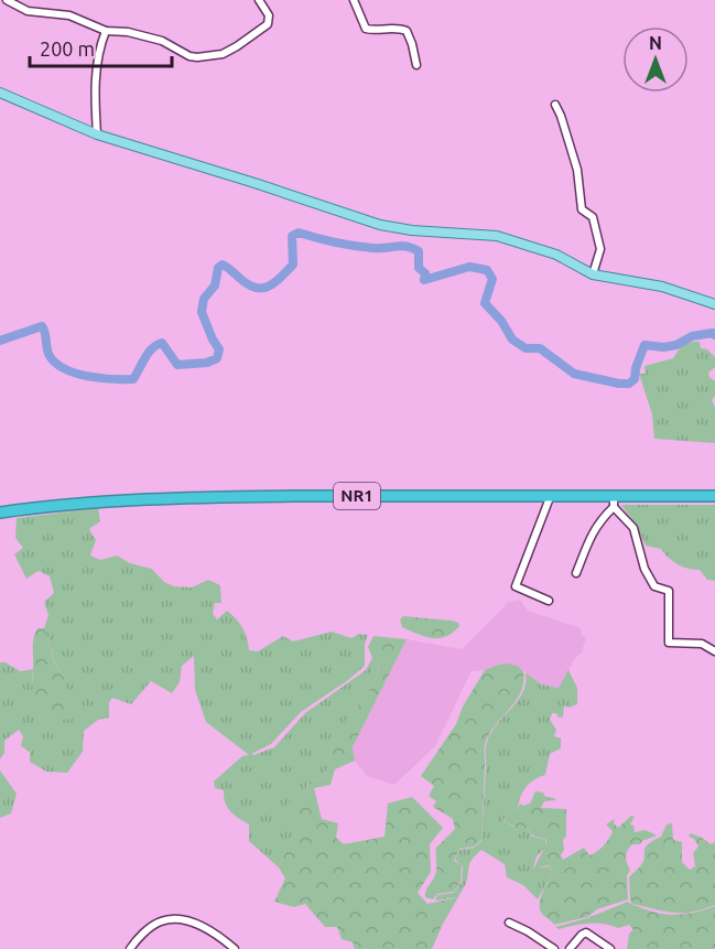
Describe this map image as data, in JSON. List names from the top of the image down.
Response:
{
  "streets": {
    "highway": ["NR1"]
  },
  "scale_bar": "200 m",
  "north": "top"
}
